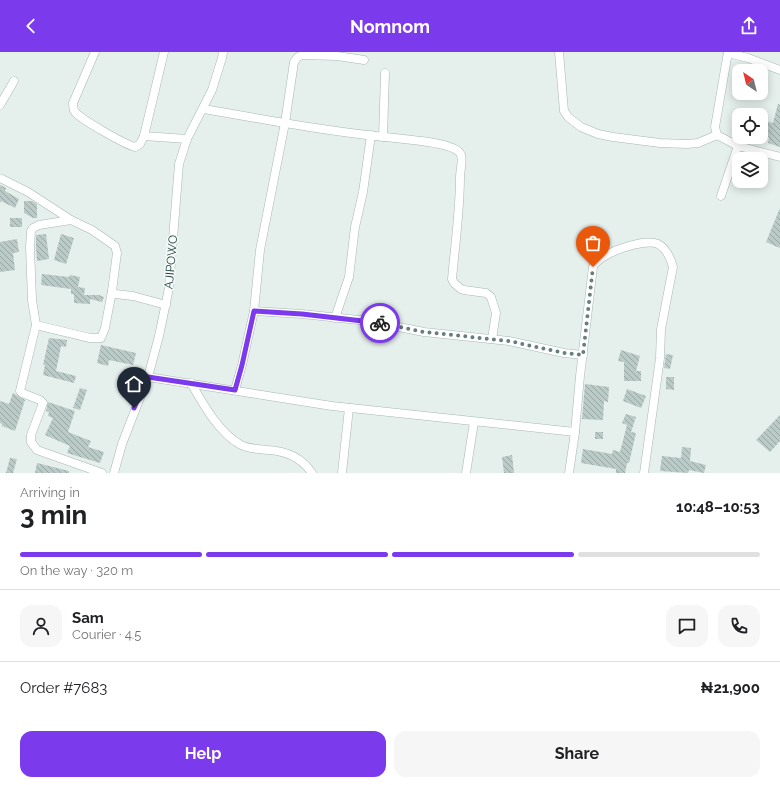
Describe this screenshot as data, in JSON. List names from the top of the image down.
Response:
{
  "streets": {
    "street": ["AJIPOWO"]
  },
  "north": "top left",
  "page": {
    "header": "Nomnom",
    "heading": ["3 min", "Arriving in", "10:48–10:53"],
    "panel": [
      "Sam",
      "Courier · 4.5",
      "Order #7683",
      "₦21,900"
    ],
    "bar": "On the way · 320 m",
    "buttons": ["Help", "Share"]
  }
}
